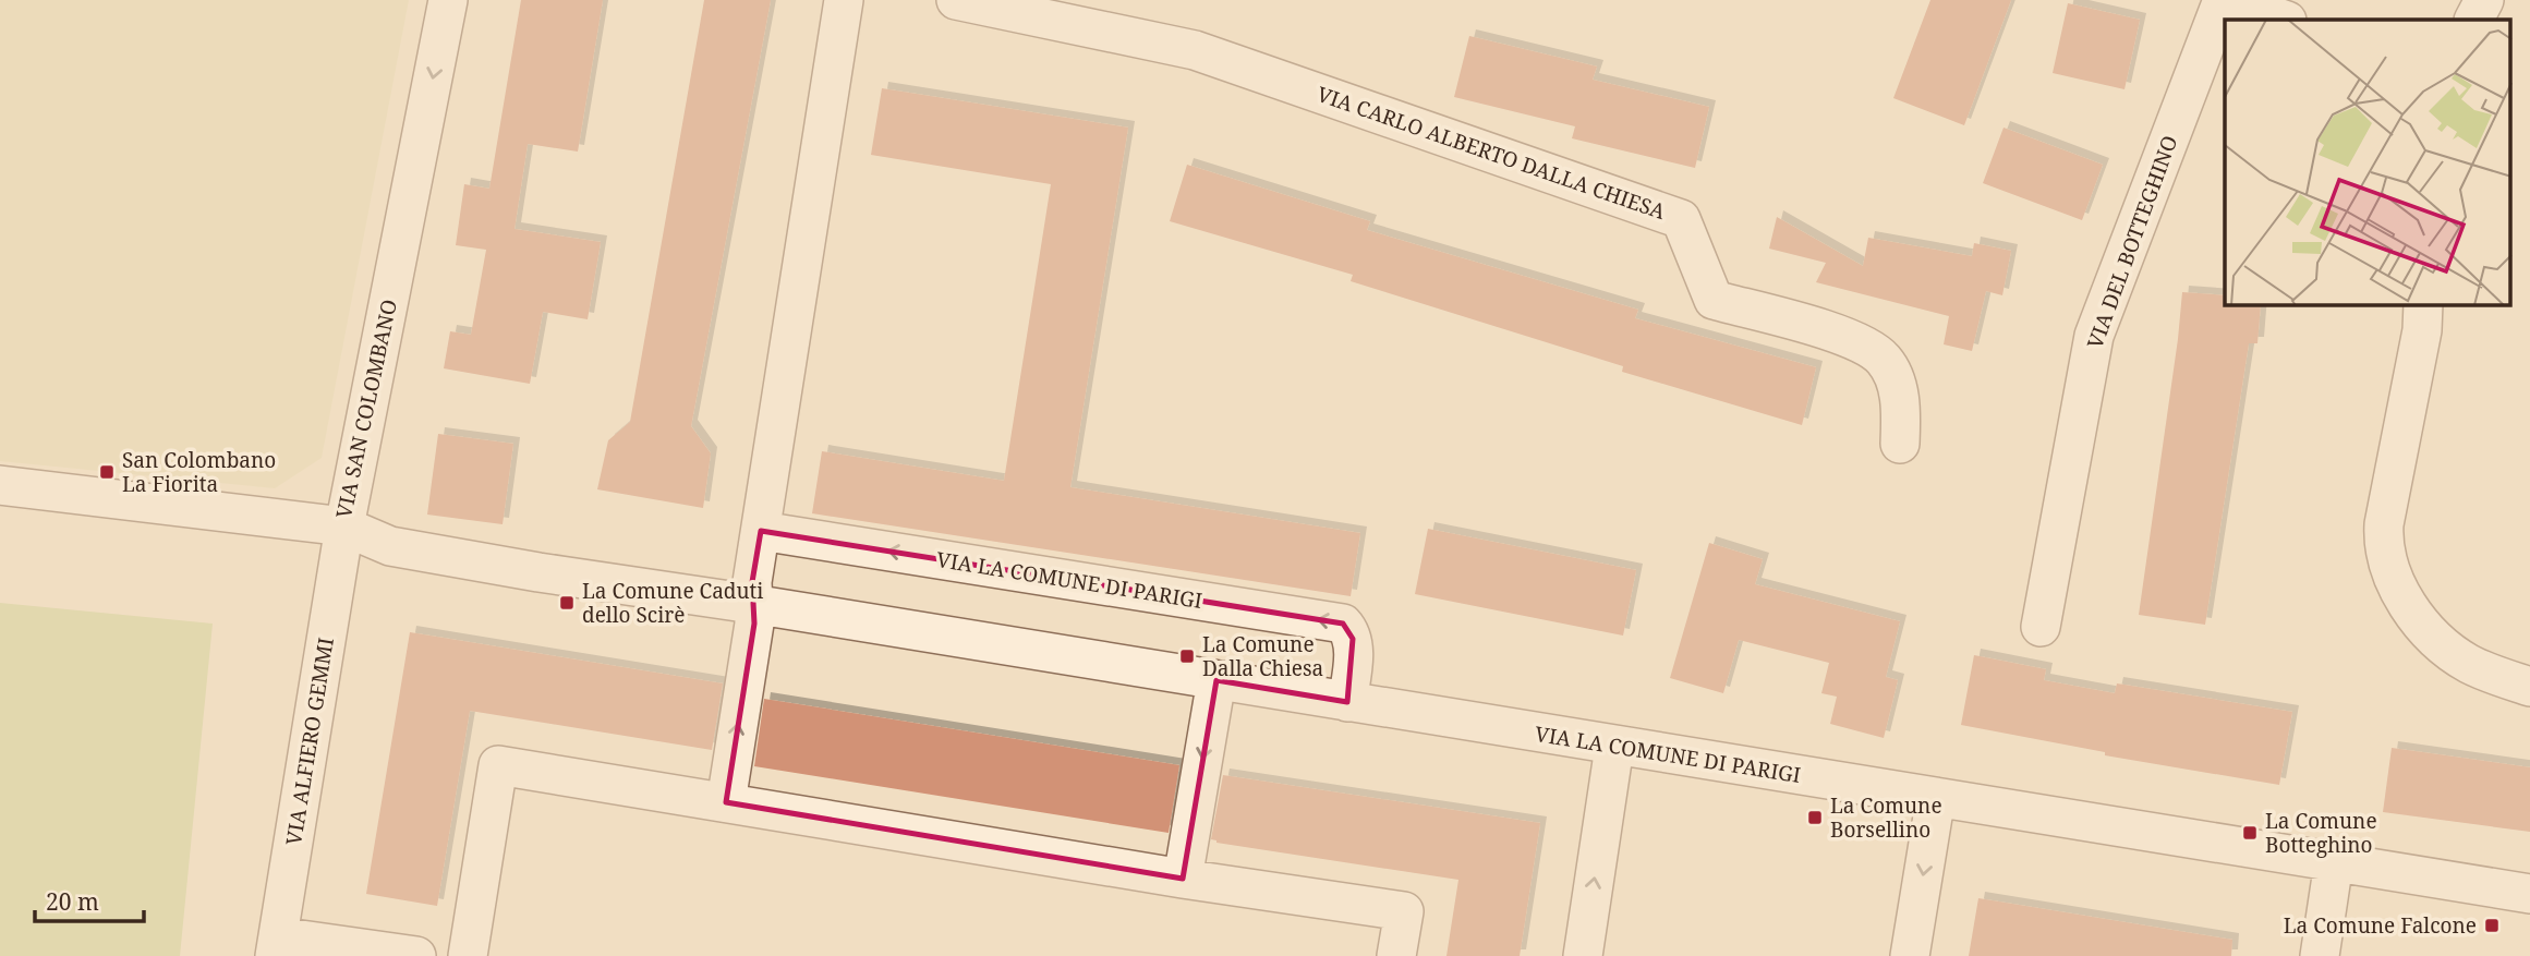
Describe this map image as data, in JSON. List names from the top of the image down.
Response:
{
  "streets": {
    "street": [
      "VIA CARLO ALBERTO DALLA CHIESA",
      "VIA DEL BOTTEGHINO",
      "VIA SAN COLOMBANO",
      "VIA LA COMUNE DI PARIGI",
      "VIA ALFIERO GEMMI"
    ]
  },
  "crossings": [
    ["VIA SAN COLOMBANO", "VIA LA COMUNE DI PARIGI"],
    ["VIA SAN COLOMBANO", "VIA ALFIERO GEMMI"],
    ["VIA LA COMUNE DI PARIGI", "VIA ALFIERO GEMMI"]
  ],
  "one_way": ["VIA SAN COLOMBANO"],
  "places": {
    "transit": [
      "San Colombano La Fiorita",
      "La Comune Caduti dello Scirè",
      "La Comune Dalla Chiesa",
      "La Comune Borsellino",
      "La Comune Botteghino",
      "La Comune Falcone"
    ]
  },
  "scale_bar": "20 m"
}
